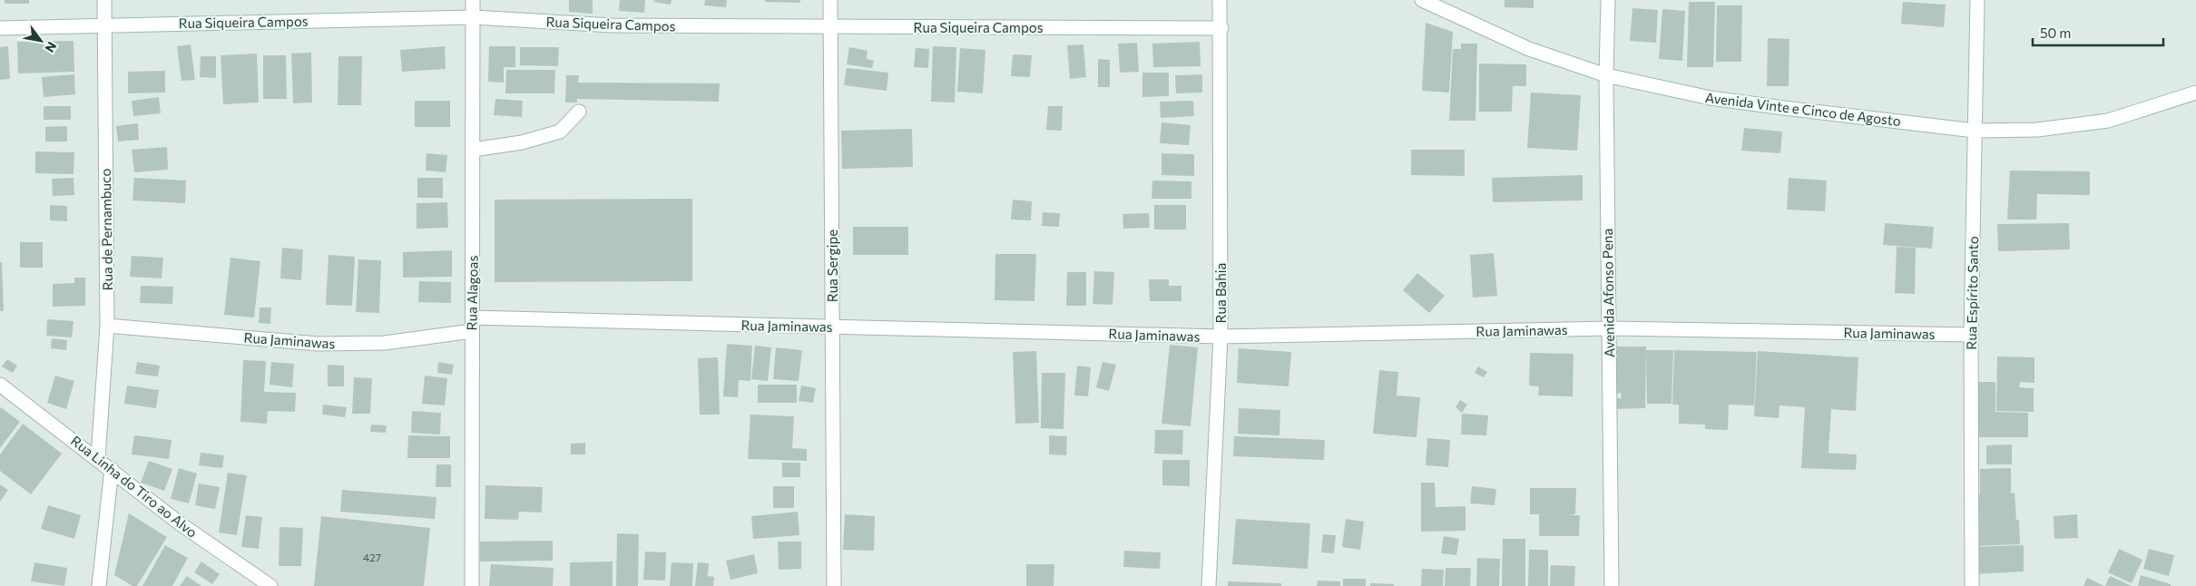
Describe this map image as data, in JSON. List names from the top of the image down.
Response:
{
  "streets": {
    "street": [
      "Rua Siqueira Campos",
      "Avenida Vinte e Cinco de Agosto",
      "Rua de Pernambuco",
      "Rua Sergipe",
      "Rua Alagoas",
      "Rua Bahia",
      "Avenida Afonso Pena",
      "Rua Espírito Santo",
      "Rua Jaminawas",
      "Rua Linha do Tiro ao Alvo"
    ]
  },
  "crossings": [
    ["Rua Siqueira Campos", "Rua de Pernambuco"],
    ["Rua Siqueira Campos", "Rua Sergipe"],
    ["Rua Siqueira Campos", "Rua Alagoas"],
    ["Rua Siqueira Campos", "Rua Bahia"],
    ["Avenida Vinte e Cinco de Agosto", "Avenida Afonso Pena"],
    ["Avenida Vinte e Cinco de Agosto", "Rua Espírito Santo"],
    ["Rua de Pernambuco", "Rua Jaminawas"],
    ["Rua de Pernambuco", "Rua Linha do Tiro ao Alvo"],
    ["Rua Sergipe", "Rua Jaminawas"],
    ["Rua Alagoas", "Rua Jaminawas"],
    ["Rua Bahia", "Rua Jaminawas"],
    ["Avenida Afonso Pena", "Rua Jaminawas"],
    ["Rua Espírito Santo", "Rua Jaminawas"]
  ],
  "house_numbers": ["427"],
  "scale_bar": "50 m",
  "north": "bottom right"
}
